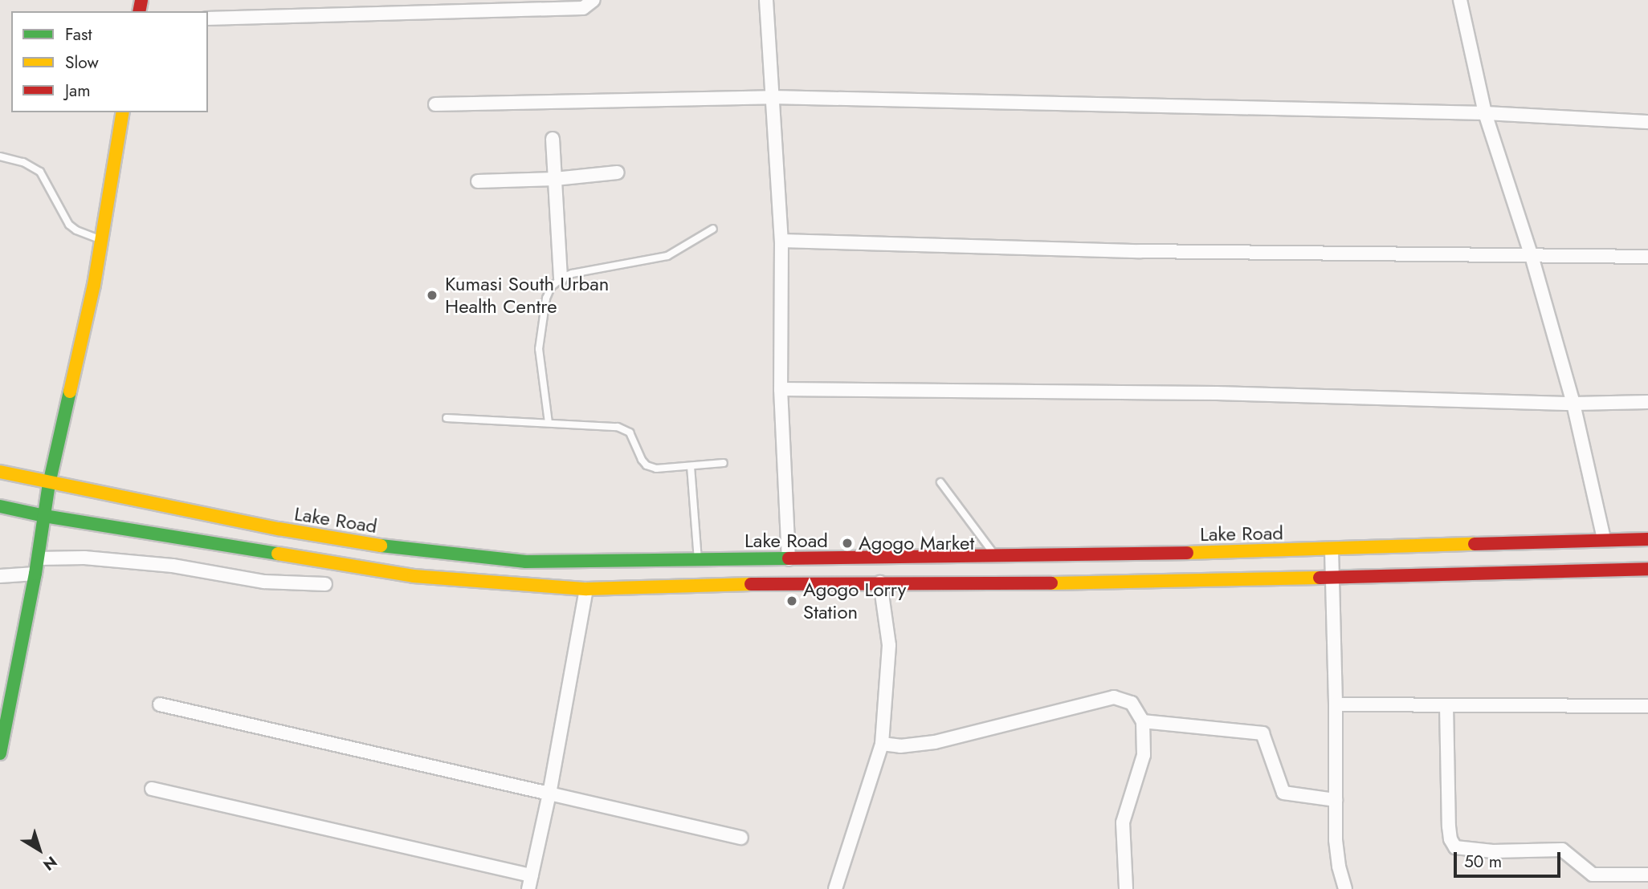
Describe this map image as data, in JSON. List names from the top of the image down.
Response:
{
  "streets": {
    "main road": ["Lake Road"]
  },
  "places": ["Kumasi South Urban Health Centre", "Agogo Market", "Agogo Lorry Station"],
  "legend": ["Fast", "Slow", "Jam"],
  "scale_bar": "50 m",
  "north": "bottom right"
}
